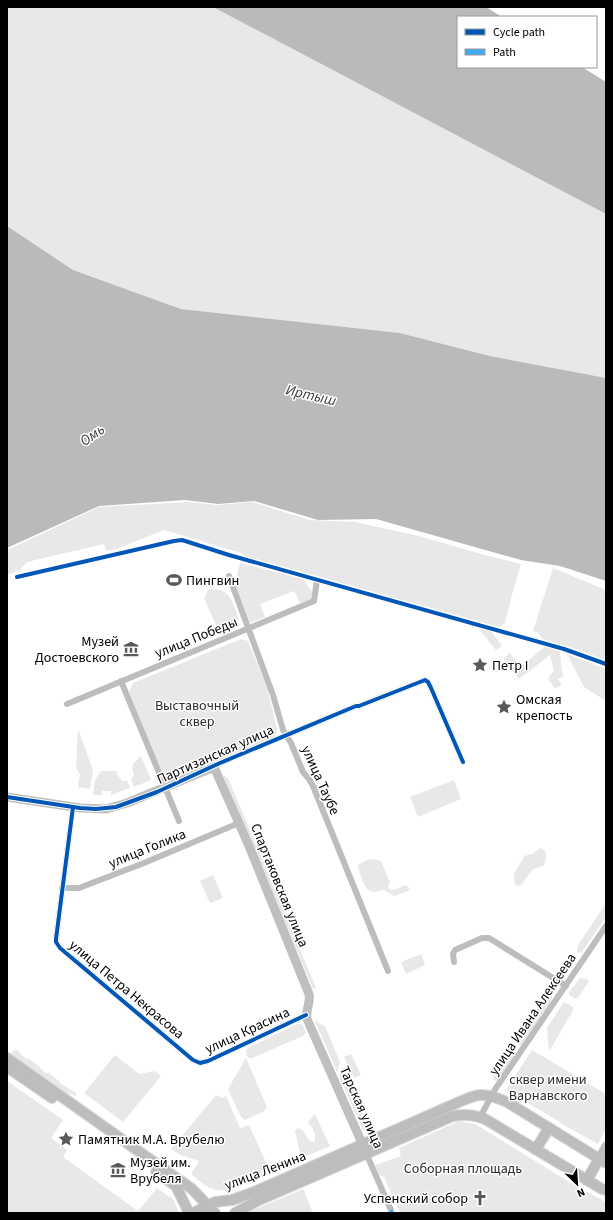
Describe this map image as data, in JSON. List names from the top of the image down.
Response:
{
  "streets": {
    "main road": ["улица Ленина"],
    "street": [
      "улица Победы",
      "Партизанская улица",
      "улица Таубе",
      "улица Голика",
      "Спартаковская улица",
      "улица Петра Некрасова",
      "улица Ивана Алексеева",
      "улица Красина",
      "Тарская улица"
    ]
  },
  "crossings": [
    ["улица Победы", "улица Таубе"],
    ["Партизанская улица", "улица Таубе"],
    ["Партизанская улица", "Спартаковская улица"],
    ["Партизанская улица", "улица Петра Некрасова"],
    ["улица Голика", "Спартаковская улица"],
    ["улица Голика", "улица Петра Некрасова"],
    ["Спартаковская улица", "улица Красина"],
    ["Спартаковская улица", "Тарская улица"],
    ["улица Петра Некрасова", "улица Красина"],
    ["улица Ивана Алексеева", "улица Ленина"],
    ["улица Красина", "Тарская улица"],
    ["Тарская улица", "улица Ленина"]
  ],
  "water": ["Иртыш", "Омь"],
  "parks": ["Выставочный сквер", "сквер имени Варнавского", "Соборная площадь"],
  "places": {
    "sports": ["Пингвин"],
    "museum": ["Музей Достоевского", "Музей им. Врубеля"],
    "place": ["Петр I", "Омская крепость", "Памятник М.А. Врубелю"],
    "church": ["Успенский собор"]
  },
  "legend": ["Cycle path", "Path"],
  "north": "bottom right"
}
